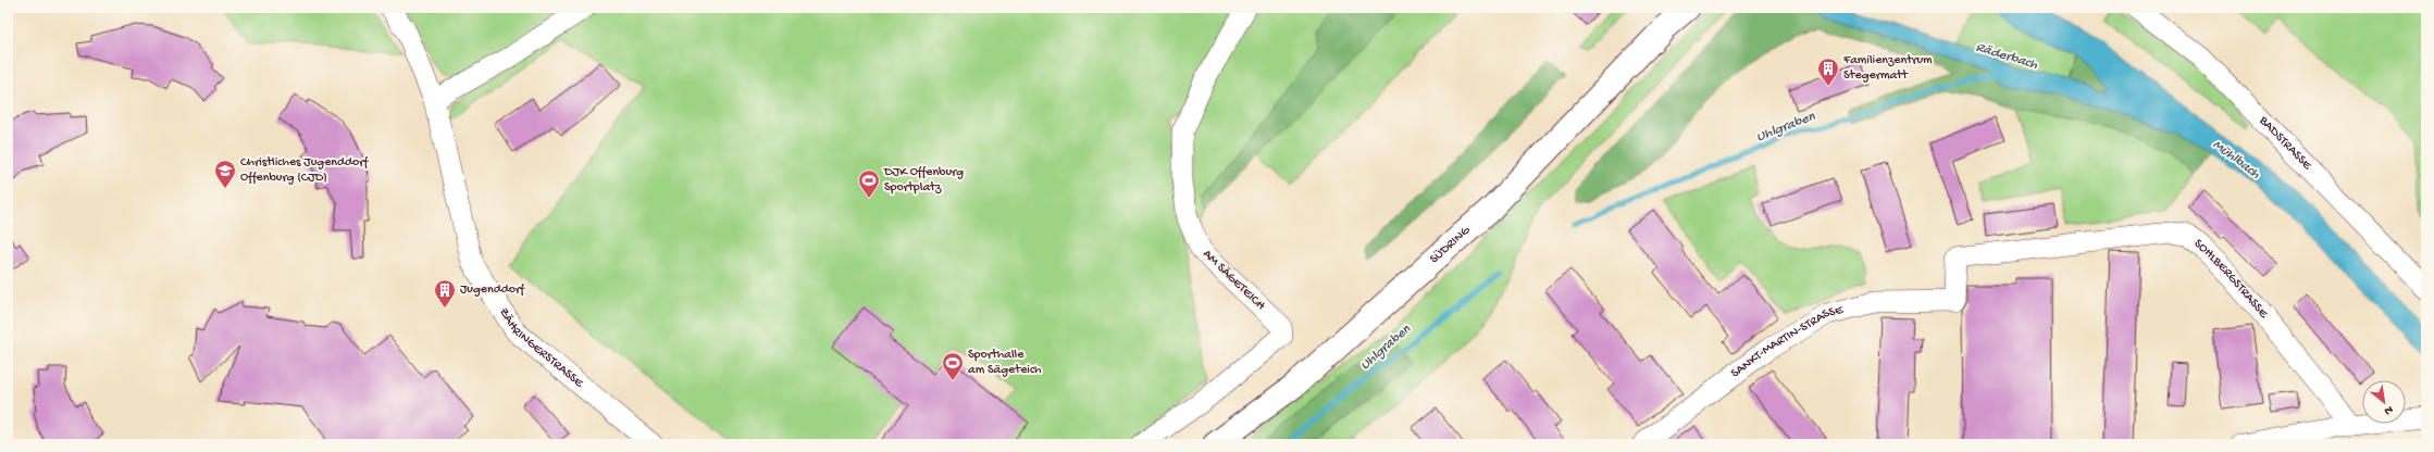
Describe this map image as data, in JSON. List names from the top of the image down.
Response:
{
  "streets": {
    "street": [
      "BADSTRASSE",
      "SÜDRING",
      "AM SÄGETEICH",
      "SOHLBERGSTRASSE",
      "SANKT-MARTIN-STRASSE",
      "ZÄHRINGERSTRASSE"
    ]
  },
  "crossings": [
    ["SOHLBERGSTRASSE", "SANKT-MARTIN-STRASSE"]
  ],
  "water": ["Räderbach", "Uhlgraben", "Mühlbach"],
  "places": {
    "building": ["Familienzentrum Stegermatt", "Jugenddorf"],
    "school or university": ["Christliches Jugenddorf Offenburg (CJD)"],
    "sports": ["DJK Offenburg Sportplatz", "Sporthalle am Sägeteich"]
  },
  "north": "bottom right"
}
